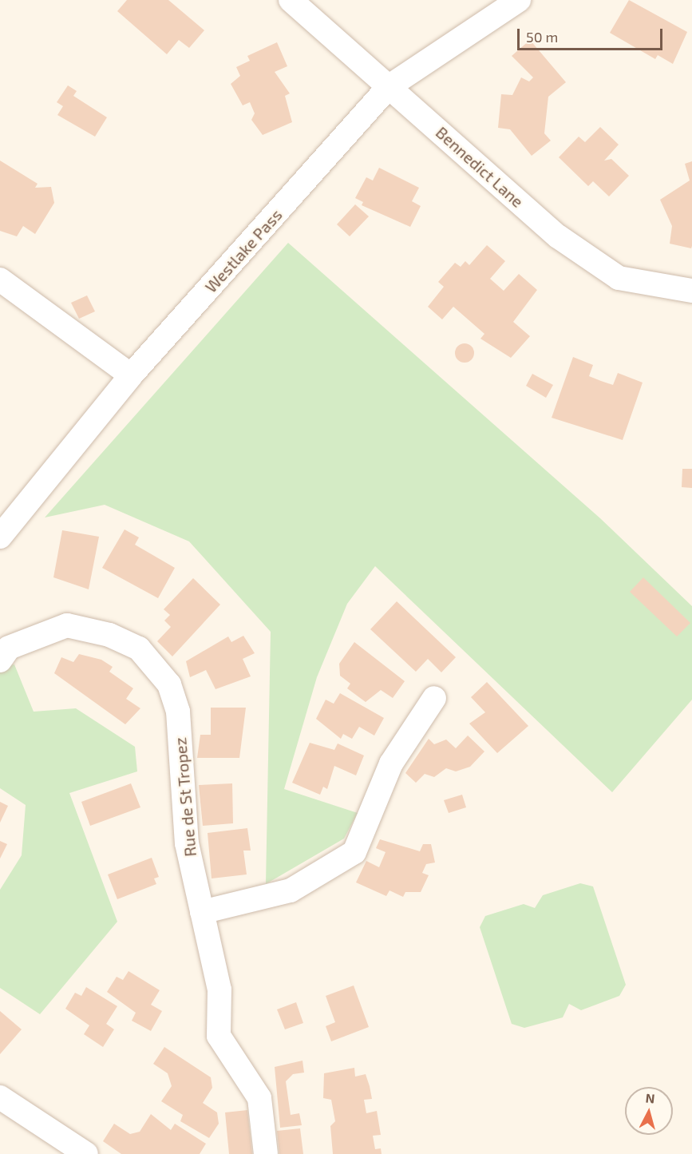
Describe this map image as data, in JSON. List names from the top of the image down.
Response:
{
  "streets": {
    "street": ["Bennedict Lane", "Westlake Pass", "Rue de St Tropez"]
  },
  "crossings": [
    ["Bennedict Lane", "Westlake Pass"]
  ],
  "scale_bar": "50 m",
  "north": "top"
}
